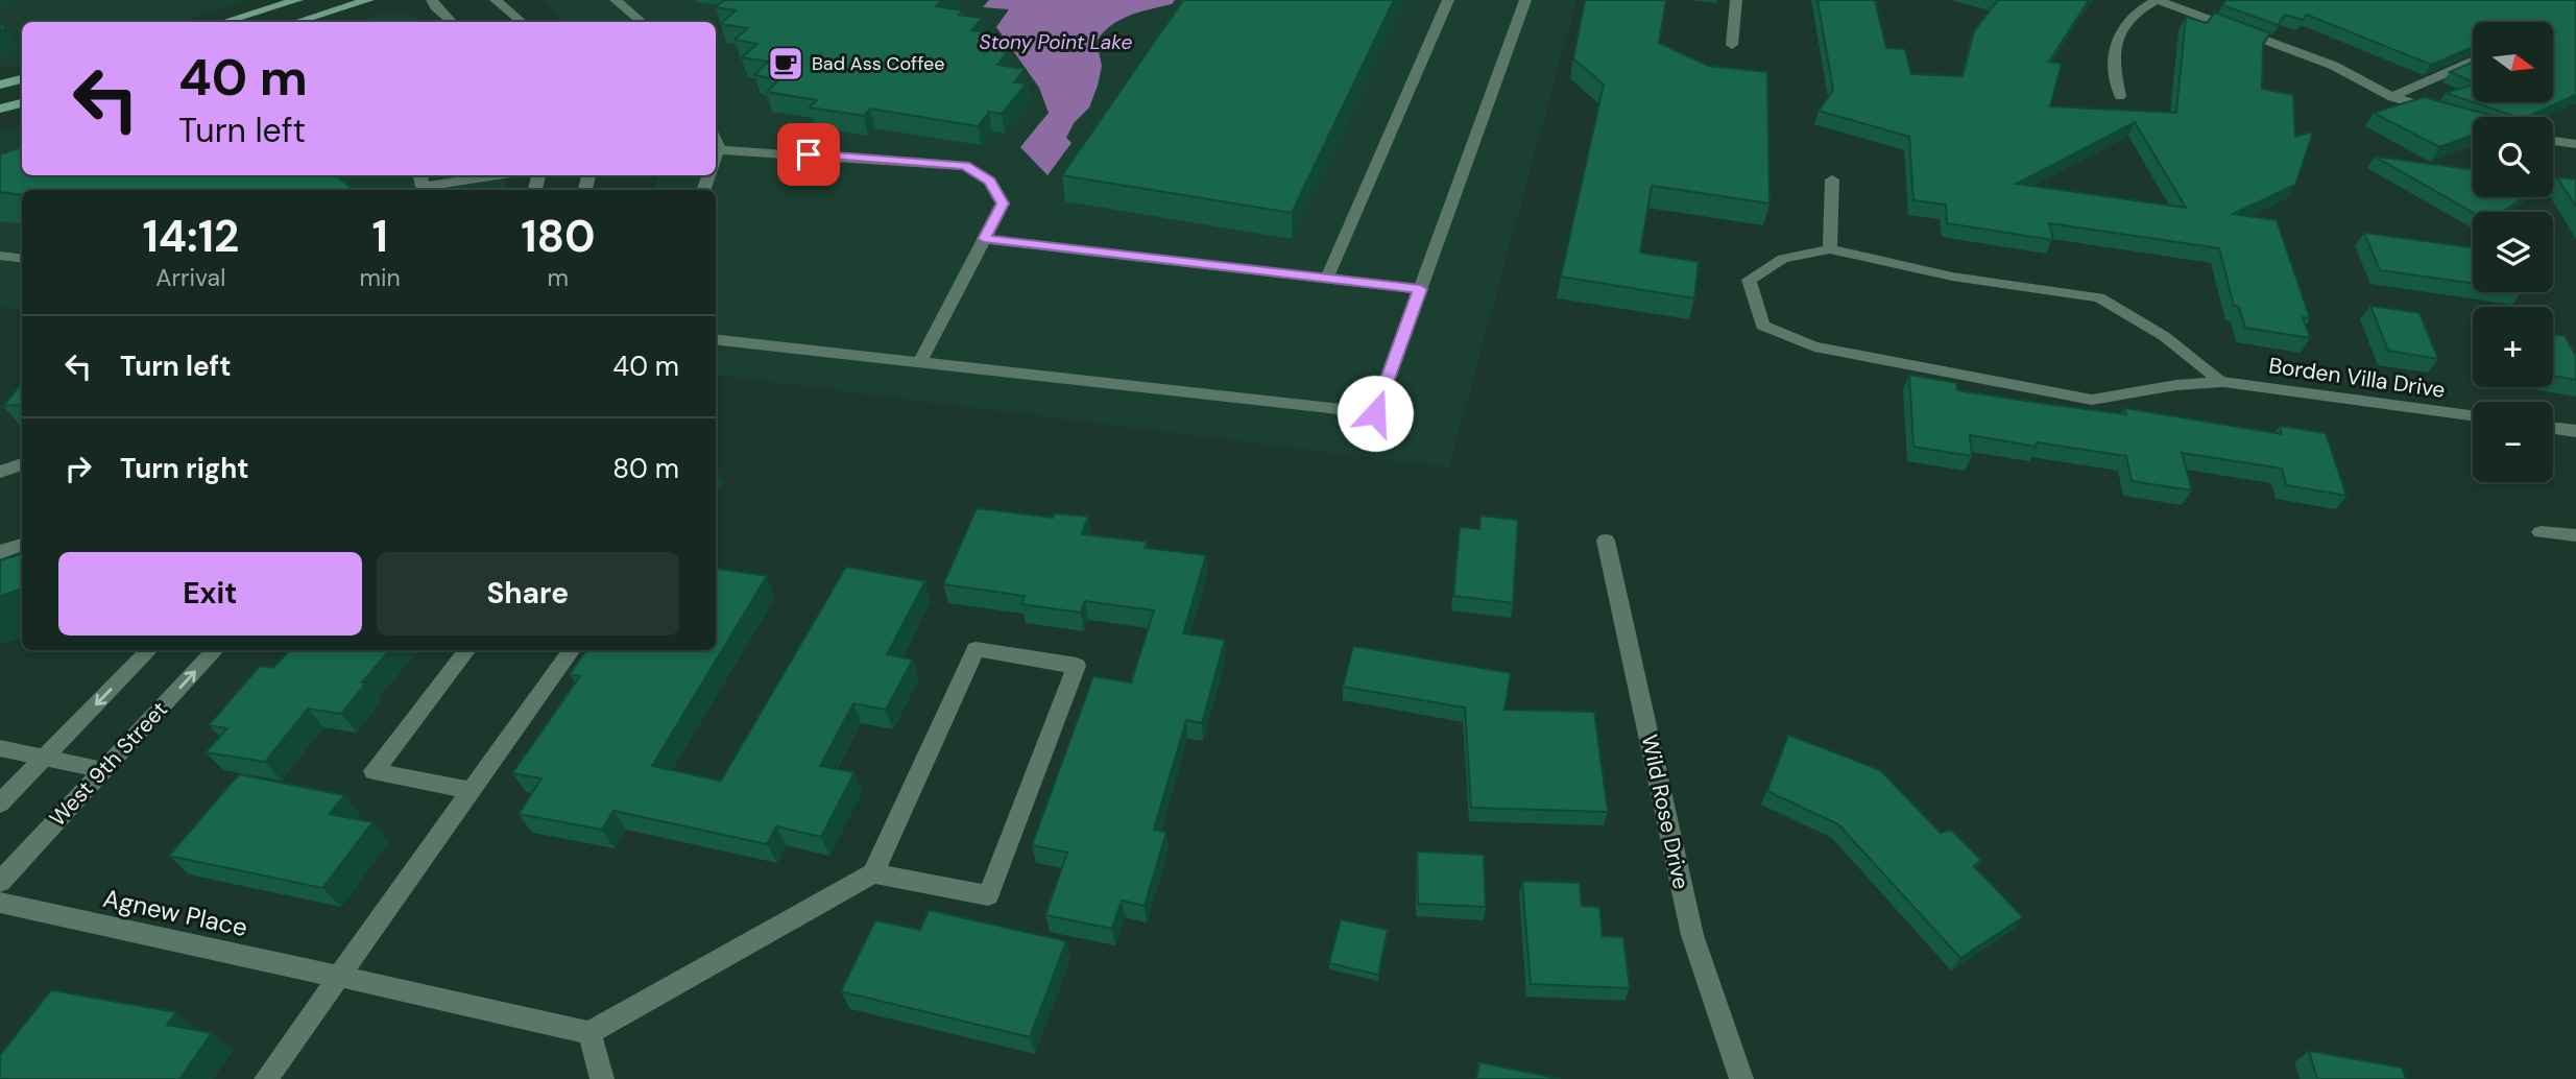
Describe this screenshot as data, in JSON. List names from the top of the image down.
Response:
{
  "streets": {
    "street": [
      "Borden Villa Drive",
      "West 9th Street",
      "Wild Rose Drive",
      "Agnew Place"
    ]
  },
  "water": ["Stony Point Lake"],
  "places": {
    "cafe": ["Bad Ass Coffee"]
  },
  "north": "right",
  "page": {
    "map_buttons": ["+", "−"],
    "turn": ["40 m", "Turn left"],
    "eta": [
      "14:12",
      "Arrival",
      "1",
      "min",
      "180",
      "m"
    ],
    "list": [
      {
        "name": "Turn left",
        "value": "40 m"
      },
      {
        "name": "Turn right",
        "value": "80 m"
      }
    ],
    "buttons": ["Exit", "Share"]
  }
}
